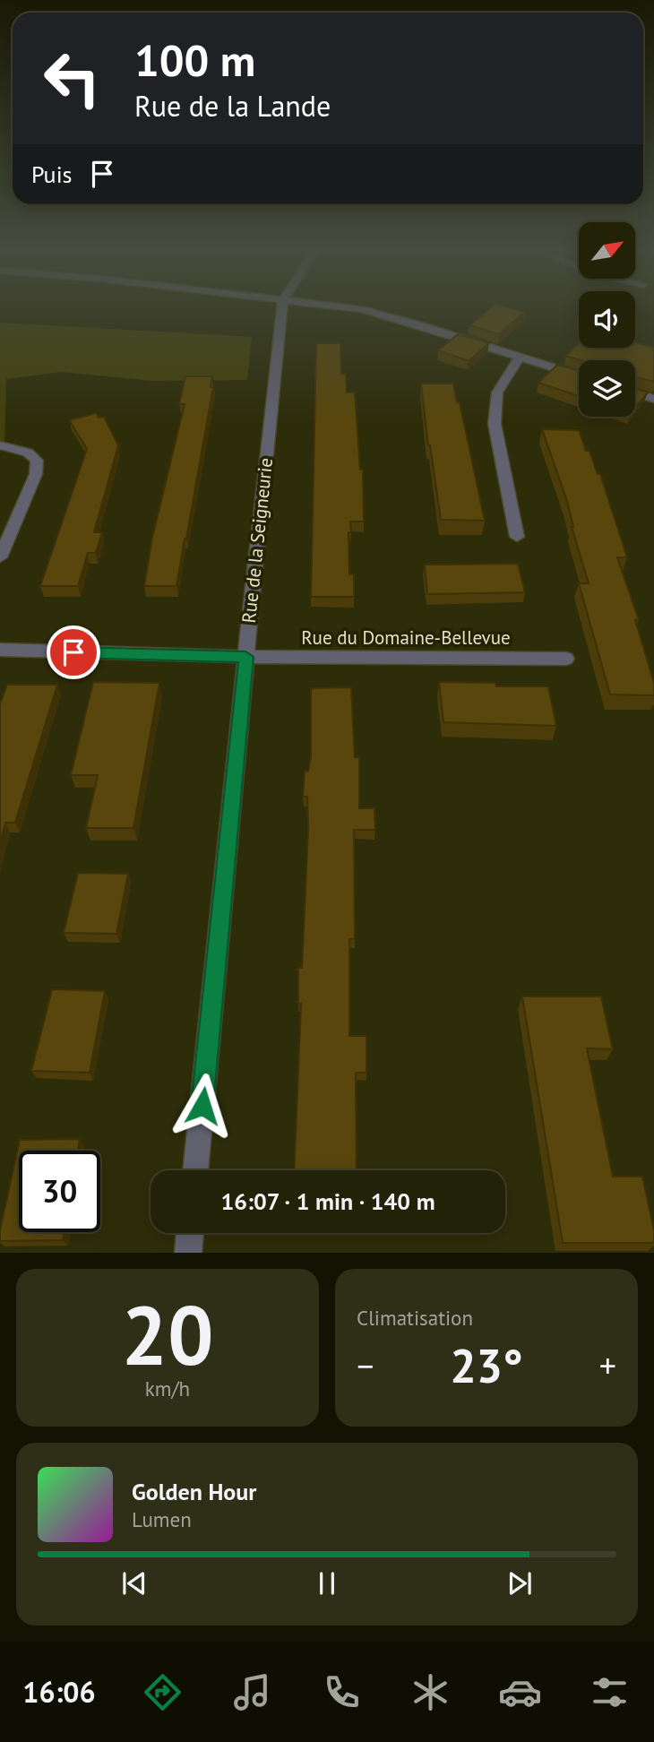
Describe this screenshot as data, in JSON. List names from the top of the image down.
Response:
{
  "streets": {
    "street": ["Rue de la Seigneurie", "Rue du Domaine-Bellevue"]
  },
  "crossings": [
    ["Rue de la Seigneurie", "Rue du Domaine-Bellevue"]
  ],
  "north": "top right",
  "page": {
    "turn": ["100 m", "Rue de la Lande"],
    "then": "Puis",
    "limit": "30",
    "trip": "16:07 · 1 min · 140 m",
    "tile": [
      ["20", "km/h"],
      "Climatisation"
    ],
    "heat": ["−", "23°", "+"],
    "song": ["Golden Hour", "Lumen"],
    "tabs": "16:06"
  }
}
